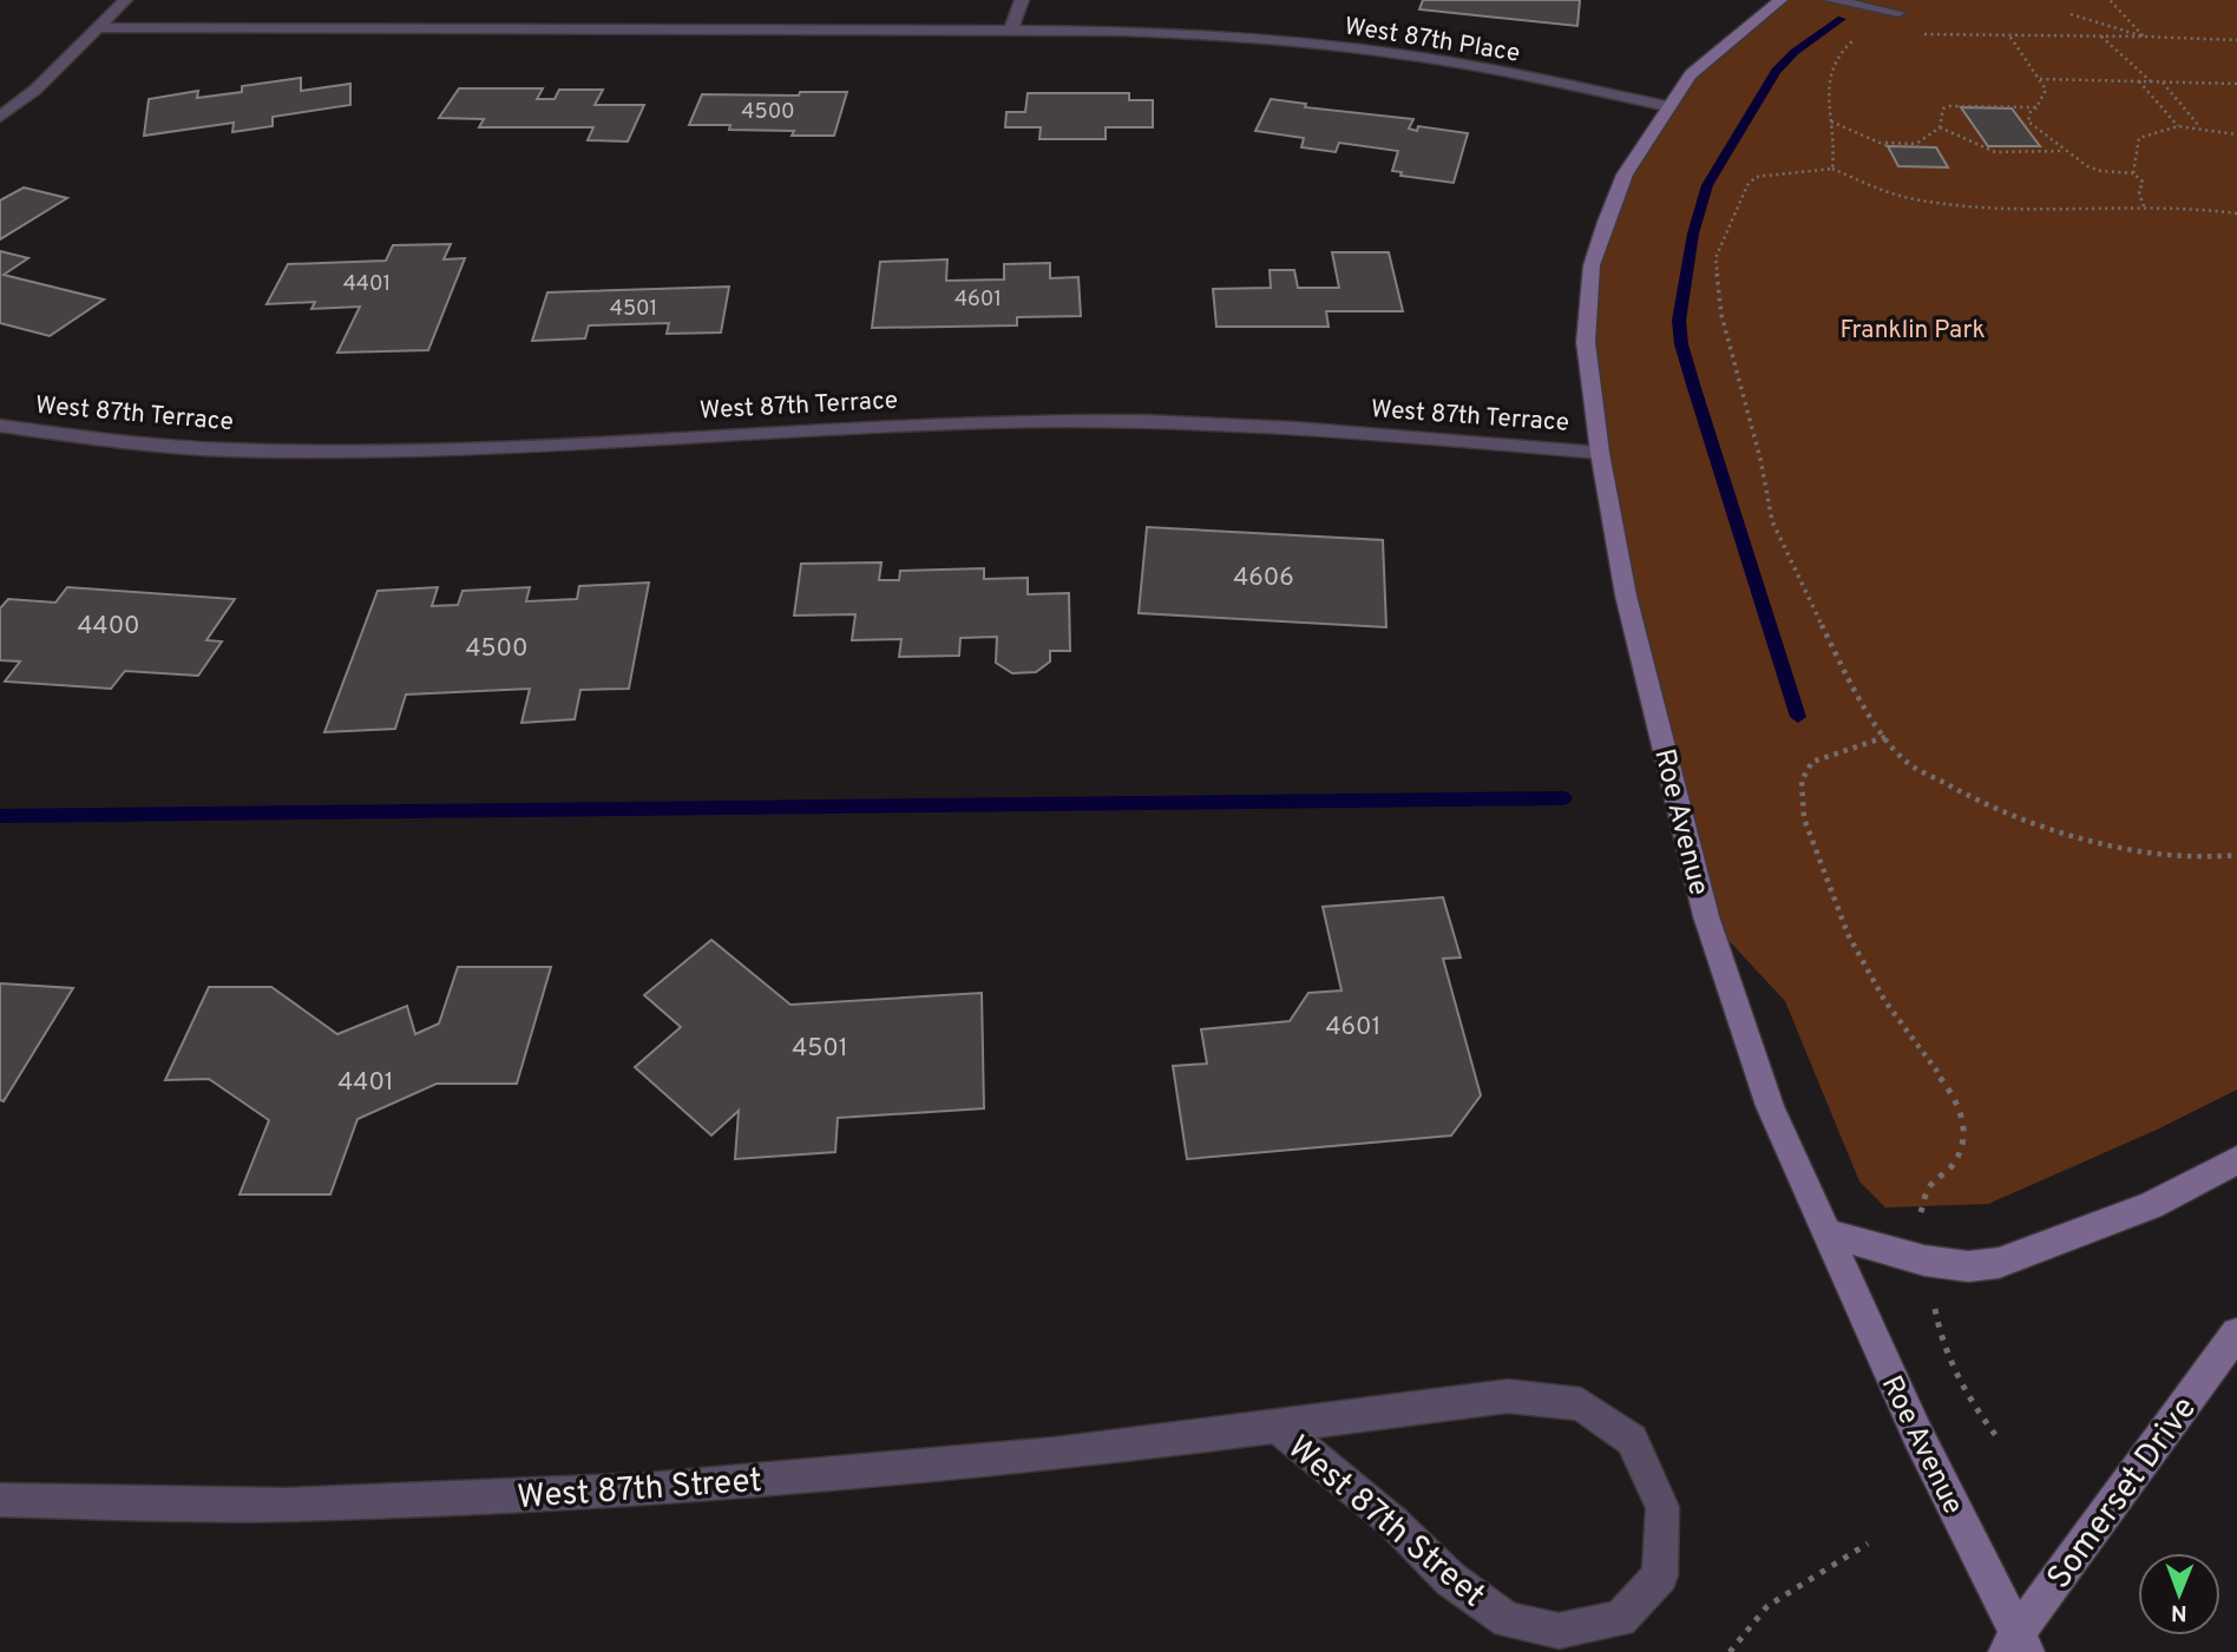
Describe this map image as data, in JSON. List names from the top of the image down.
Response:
{
  "streets": {
    "main road": ["Roe Avenue", "Somerset Drive"],
    "street": ["West 87th Place", "West 87th Terrace", "West 87th Street"]
  },
  "crossings": [
    ["West 87th Place", "Roe Avenue"],
    ["West 87th Terrace", "Roe Avenue"],
    ["Roe Avenue", "Somerset Drive"]
  ],
  "parks": ["Franklin Park"],
  "house_numbers": [
    "4500",
    "4401",
    "4601",
    "4501",
    "4606",
    "4400",
    "4500",
    "4601",
    "4501",
    "4401"
  ],
  "north": "bottom"
}
